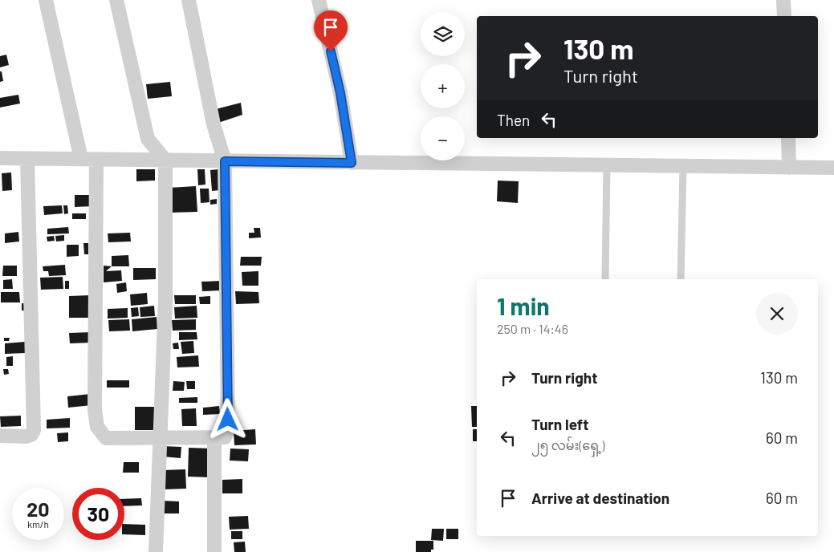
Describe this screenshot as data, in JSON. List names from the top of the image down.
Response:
{
  "page": {
    "map_buttons": ["+", "−"],
    "turn": ["130 m", "Turn right"],
    "then": "Then",
    "heading": ["1 min", "250 m · 14:46"],
    "list": [
      {
        "name": "Turn right",
        "value": "130 m"
      },
      {
        "name": "Turn left",
        "note": "၂၅ လမ်း(ရှေ့)",
        "value": "60 m"
      },
      {
        "name": "Arrive at destination",
        "value": "60 m"
      }
    ],
    "speed": "20 km/h",
    "limit": "30"
  }
}
